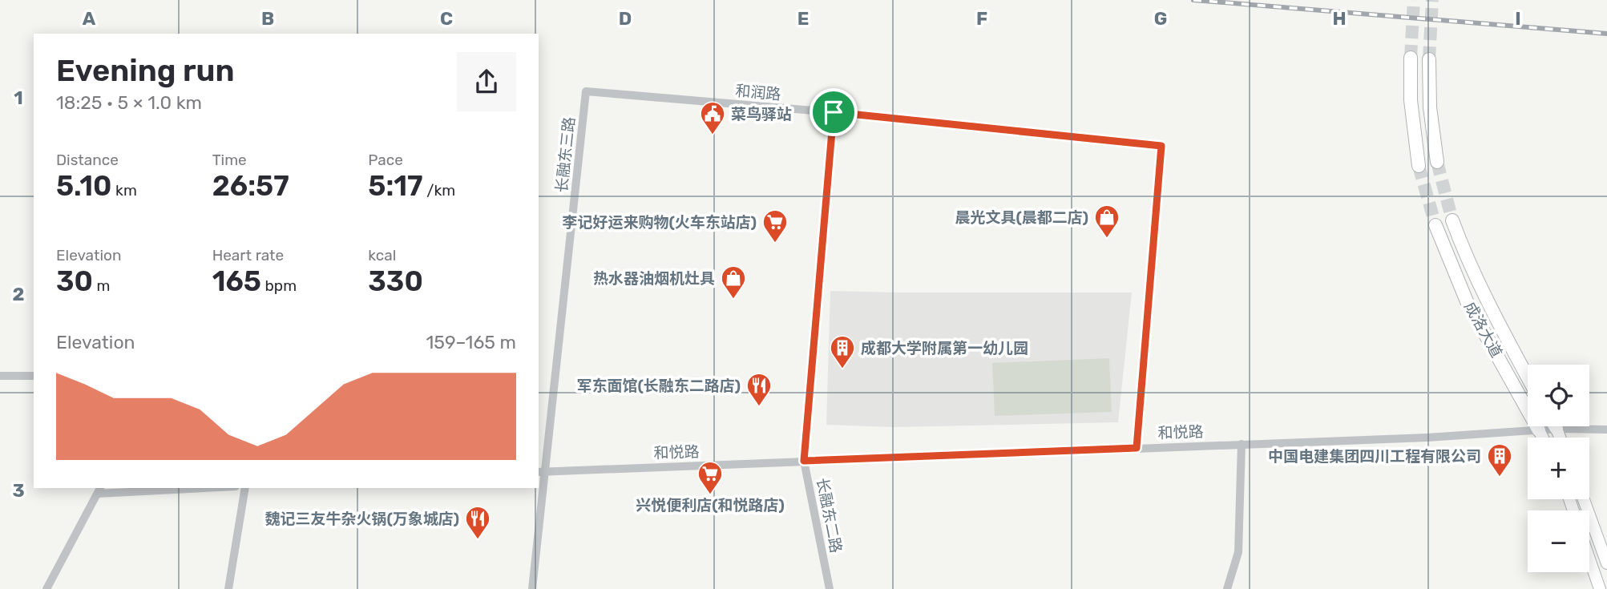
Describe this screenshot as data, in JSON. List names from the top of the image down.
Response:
{
  "streets": {
    "highway": ["成洛大道"],
    "street": [
      "和润路",
      "长融东三路",
      "和悦路",
      "长融东二路"
    ]
  },
  "crossings": [
    ["和润路", "长融东三路"],
    ["和润路", "和悦路"],
    ["和润路", "长融东二路"],
    ["长融东三路", "和悦路"],
    ["成洛大道", "和悦路"],
    ["和悦路", "长融东二路"]
  ],
  "places": {
    "public building": ["菜鸟驿站"],
    "shop": ["晨光文具(晨都二店)", "热水器油烟机灶具"],
    "supermarket": ["李记好运来购物(火车东站店)", "兴悦便利店(和悦路店)"],
    "building": ["成都大学附属第一幼儿园", "中国电建集团四川工程有限公司"],
    "restaurant": ["军东面馆(长融东二路店)", "魏记三友牛杂火锅(万象城店)"]
  },
  "page": {
    "heading": ["Evening run", "18:25 · 5 × 1.0 km"],
    "stats": [
      ["Distance", "5.10 km"],
      ["Time", "26:57"],
      ["Pace", "5:17 /km"],
      ["Elevation", "30 m"],
      ["Heart rate", "165 bpm"],
      ["kcal", "330"]
    ],
    "chart": ["Elevation", "159–165 m"],
    "map_buttons": ["+", "−"]
  },
  "grid": {
    "columns": [
      "A",
      "B",
      "C",
      "D",
      "E",
      "F",
      "G",
      "H",
      "I"
    ],
    "rows": ["1", "2", "3"]
  }
}
